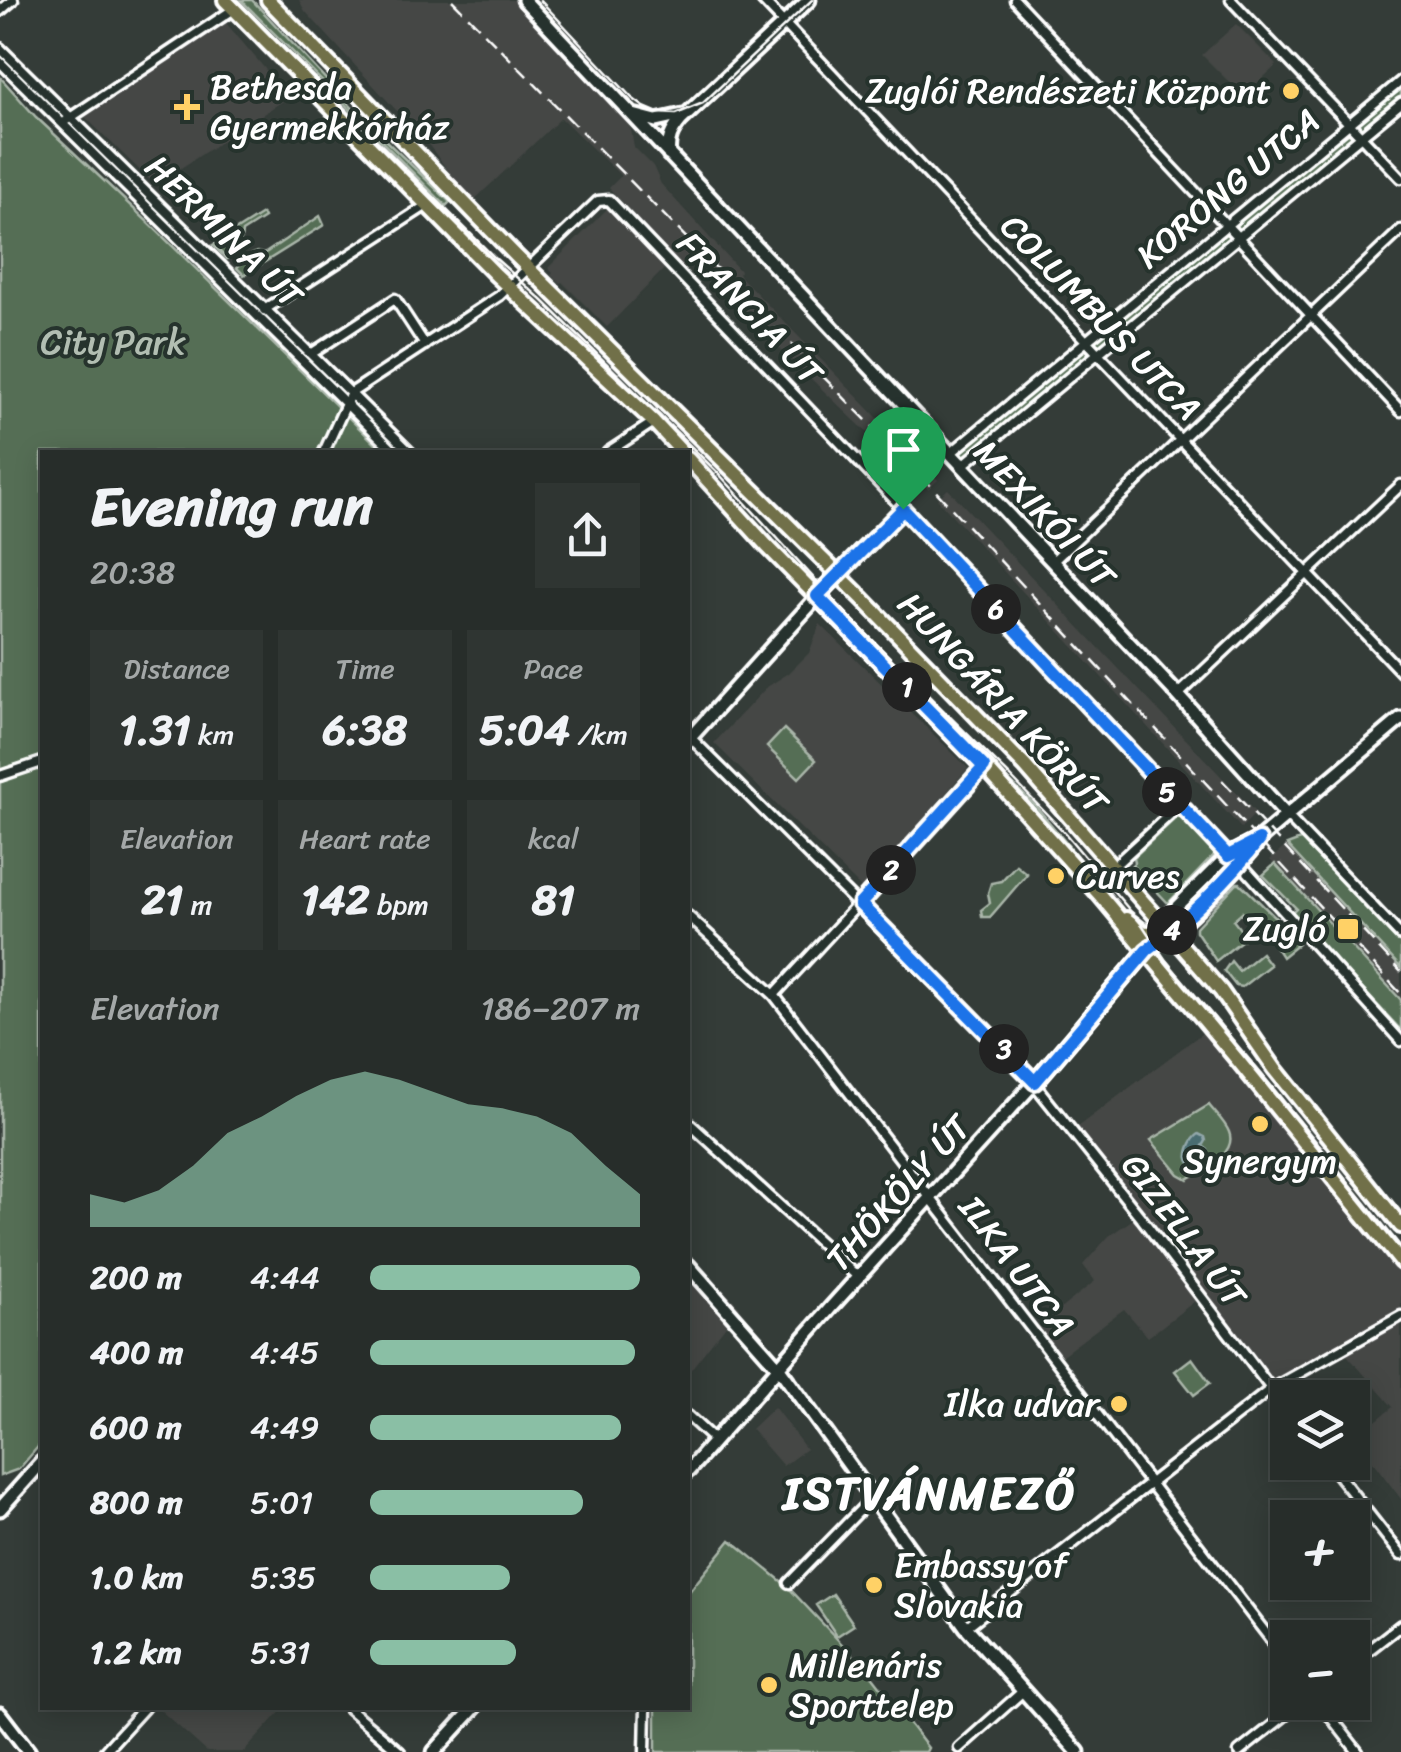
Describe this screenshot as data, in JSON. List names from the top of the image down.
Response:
{
  "streets": {
    "main road": ["HUNGÁRIA KÖRÚT"],
    "street": [
      "KORONG UTCA",
      "HERMINA ÚT",
      "FRANCIA ÚT",
      "COLUMBUS UTCA",
      "MEXIKÓI ÚT",
      "THÖKÖLY ÚT",
      "GIZELLA ÚT",
      "ILKA UTCA"
    ]
  },
  "crossings": [
    ["KORONG UTCA", "COLUMBUS UTCA"],
    ["KORONG UTCA", "MEXIKÓI ÚT"],
    ["FRANCIA ÚT", "HUNGÁRIA KÖRÚT"],
    ["FRANCIA ÚT", "THÖKÖLY ÚT"],
    ["MEXIKÓI ÚT", "THÖKÖLY ÚT"],
    ["HUNGÁRIA KÖRÚT", "THÖKÖLY ÚT"],
    ["THÖKÖLY ÚT", "GIZELLA ÚT"],
    ["THÖKÖLY ÚT", "ILKA UTCA"]
  ],
  "districts": ["ISTVÁNMEZŐ"],
  "parks": ["City Park"],
  "places": {
    "other": [
      "Zuglói Rendészeti Központ",
      "Curves",
      "Synergym",
      "Ilka udvar",
      "Embassy of Slovakia",
      "Millenáris Sporttelep"
    ],
    "health": ["Bethesda Gyermekkórház"],
    "transit": ["Zugló"]
  },
  "page": {
    "heading": ["Evening run", "20:38"],
    "pins": [
      "6",
      "1",
      "5",
      "2",
      "4",
      "3"
    ],
    "stats": [
      ["Distance", "1.31 km"],
      ["Time", "6:38"],
      ["Pace", "5:04 /km"],
      ["Elevation", "21 m"],
      ["Heart rate", "142 bpm"],
      ["kcal", "81"]
    ],
    "chart": ["Elevation", "186–207 m"],
    "list": [
      {
        "name": "200 m",
        "note": "4:44"
      },
      {
        "name": "400 m",
        "note": "4:45"
      },
      {
        "name": "600 m",
        "note": "4:49"
      },
      {
        "name": "800 m",
        "note": "5:01"
      },
      {
        "name": "1.0 km",
        "note": "5:35"
      },
      {
        "name": "1.2 km",
        "note": "5:31"
      }
    ],
    "map_buttons": ["+", "−"]
  }
}
